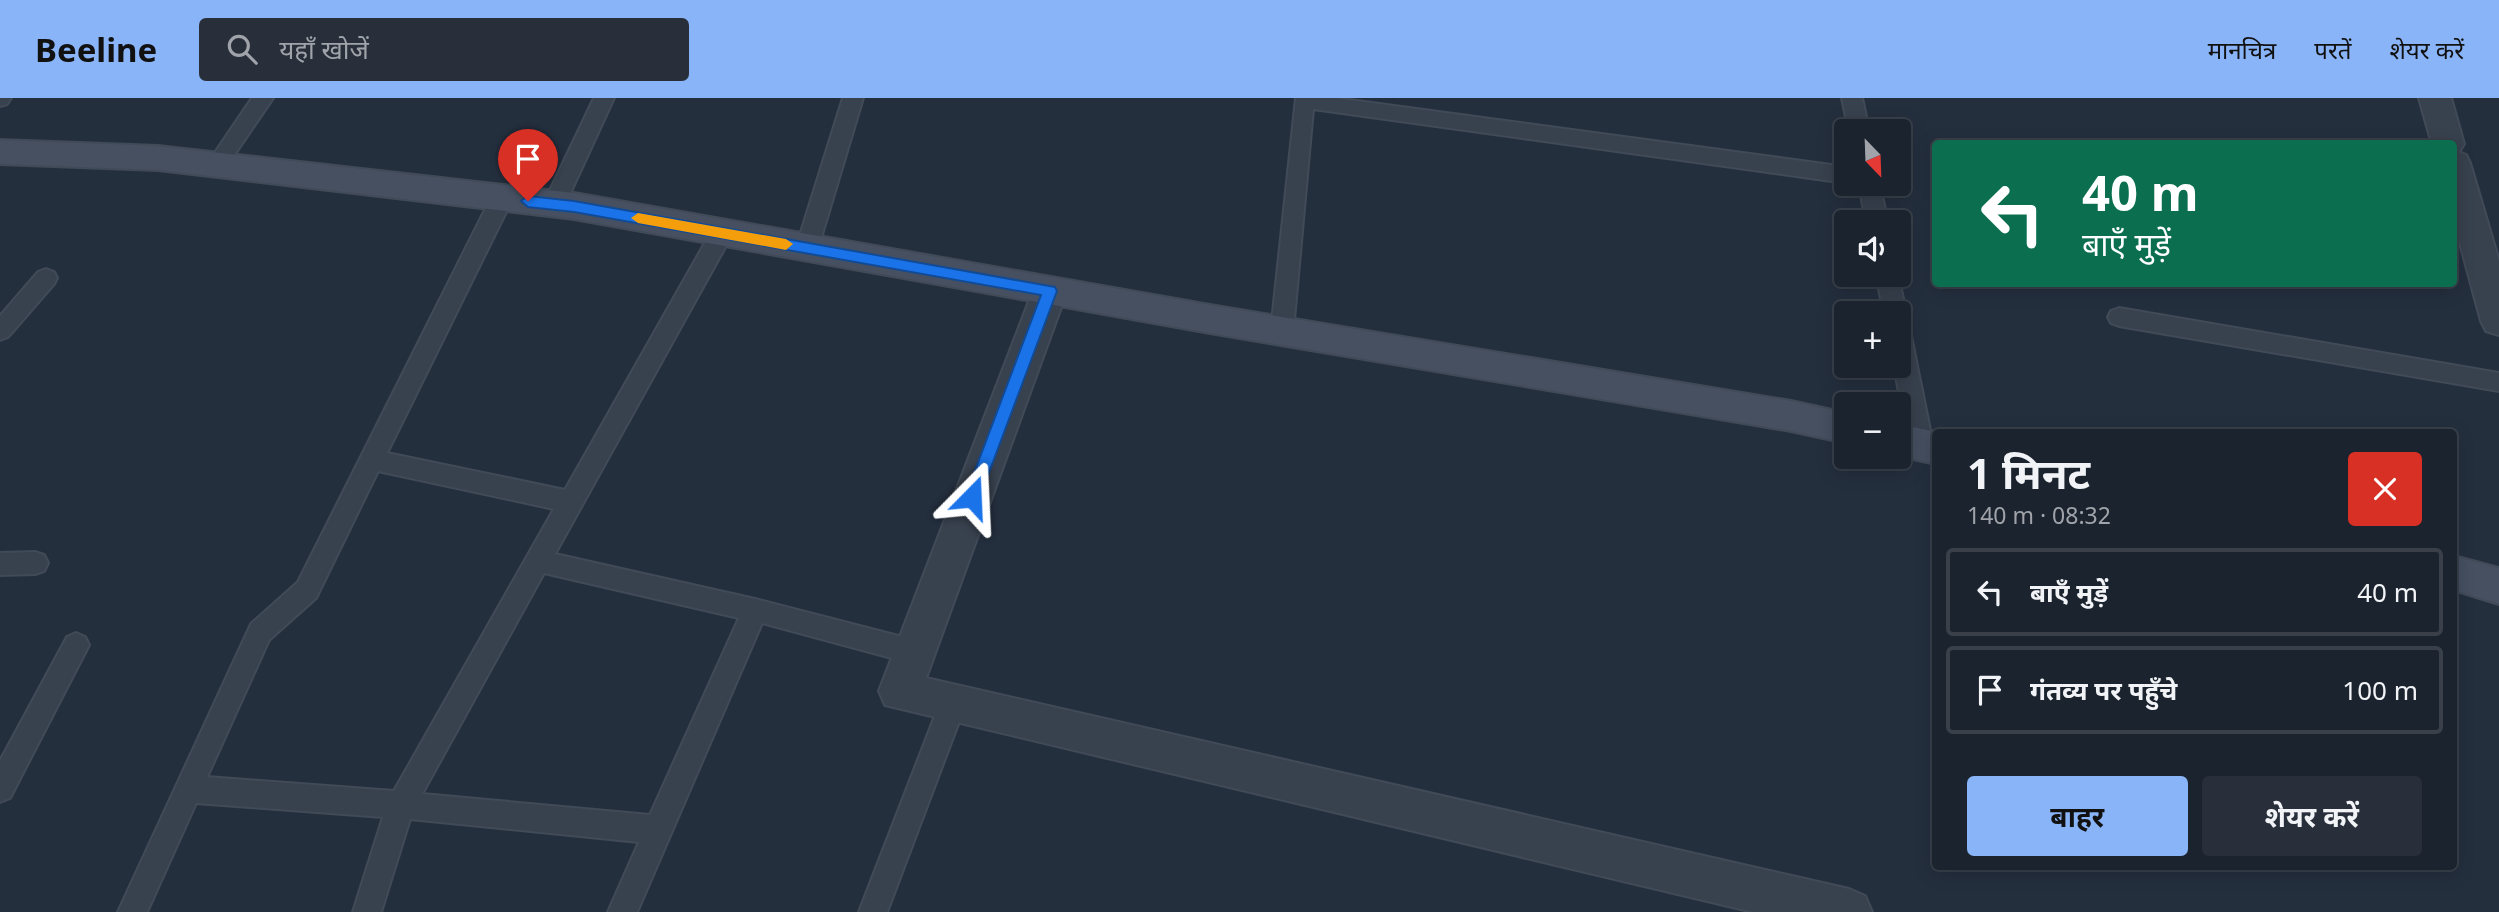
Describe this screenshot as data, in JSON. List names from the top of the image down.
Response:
{
  "north": "bottom right",
  "page": {
    "header": "Beeline",
    "search": "यहाँ खोजें",
    "nav": ["मानचित्र", "परतें", "शेयर करें"],
    "map_buttons": ["+", "−"],
    "turn": ["40 m", "बाएँ मुड़ें"],
    "heading": ["1 मिनट", "140 m · 08:32"],
    "list": [
      {
        "name": "बाएँ मुड़ें",
        "value": "40 m"
      },
      {
        "name": "गंतव्य पर पहुँचे",
        "value": "100 m"
      }
    ],
    "buttons": ["बाहर", "शेयर करें"]
  }
}
